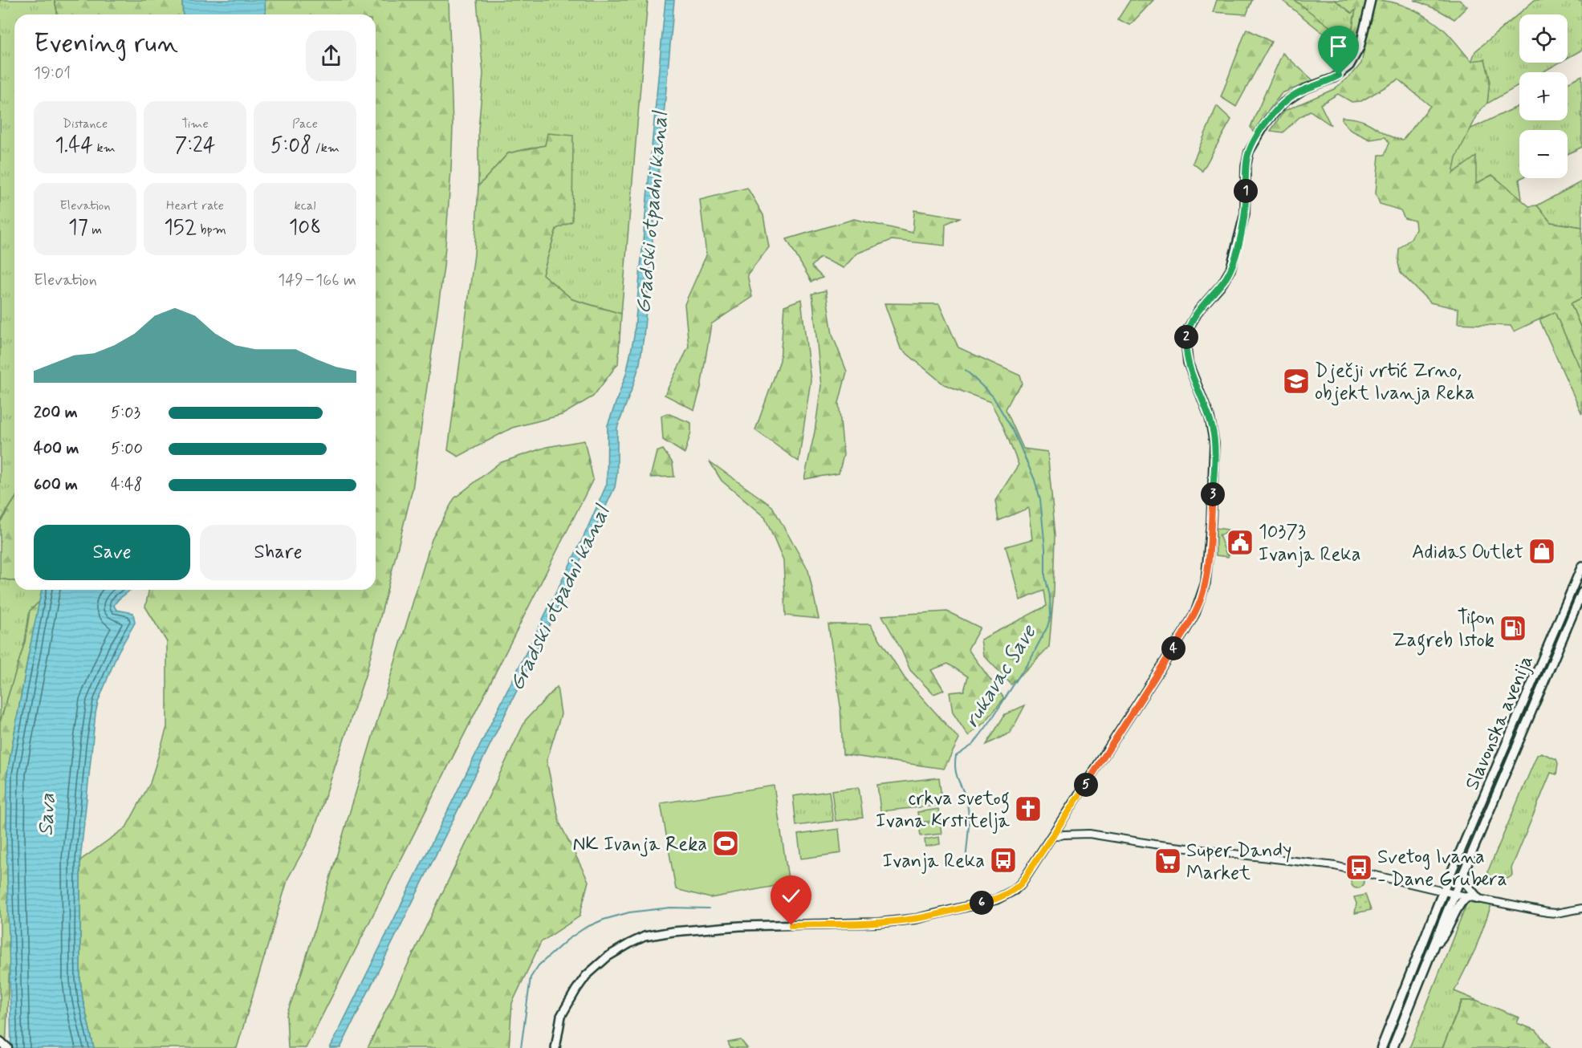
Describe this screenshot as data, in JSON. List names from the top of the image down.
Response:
{
  "streets": {
    "main road": ["Slavonska avenija"]
  },
  "water": ["Gradski otpadni kanal", "rukavac Save", "Sava"],
  "places": {
    "school or university": ["Dječji vrtić Zrno, objekt Ivanja Reka"],
    "public building": ["10373 Ivanja Reka"],
    "shop": ["Adidas Outlet"],
    "fuel station": ["Tifon Zagreb Istok"],
    "church": ["crkva svetog Ivana Krstitelja"],
    "sports": ["NK Ivanja Reka"],
    "bus stop": ["Ivanja Reka", "Svetog Ivana - Dane Grubera"],
    "supermarket": ["Super Dandy Market"]
  },
  "page": {
    "map_buttons": ["+", "−"],
    "heading": ["Evening run", "19:01"],
    "stats": [
      ["Distance", "1.44 km"],
      ["Time", "7:24"],
      ["Pace", "5:08 /km"],
      ["Elevation", "17 m"],
      ["Heart rate", "152 bpm"],
      ["kcal", "108"]
    ],
    "pins": [
      "1",
      "2",
      "3",
      "4",
      "5",
      "6"
    ],
    "chart": ["Elevation", "149–166 m"],
    "list": [
      {
        "name": "200 m",
        "note": "5:03"
      },
      {
        "name": "400 m",
        "note": "5:00"
      },
      {
        "name": "600 m",
        "note": "4:48"
      }
    ],
    "buttons": ["Save", "Share"]
  }
}
